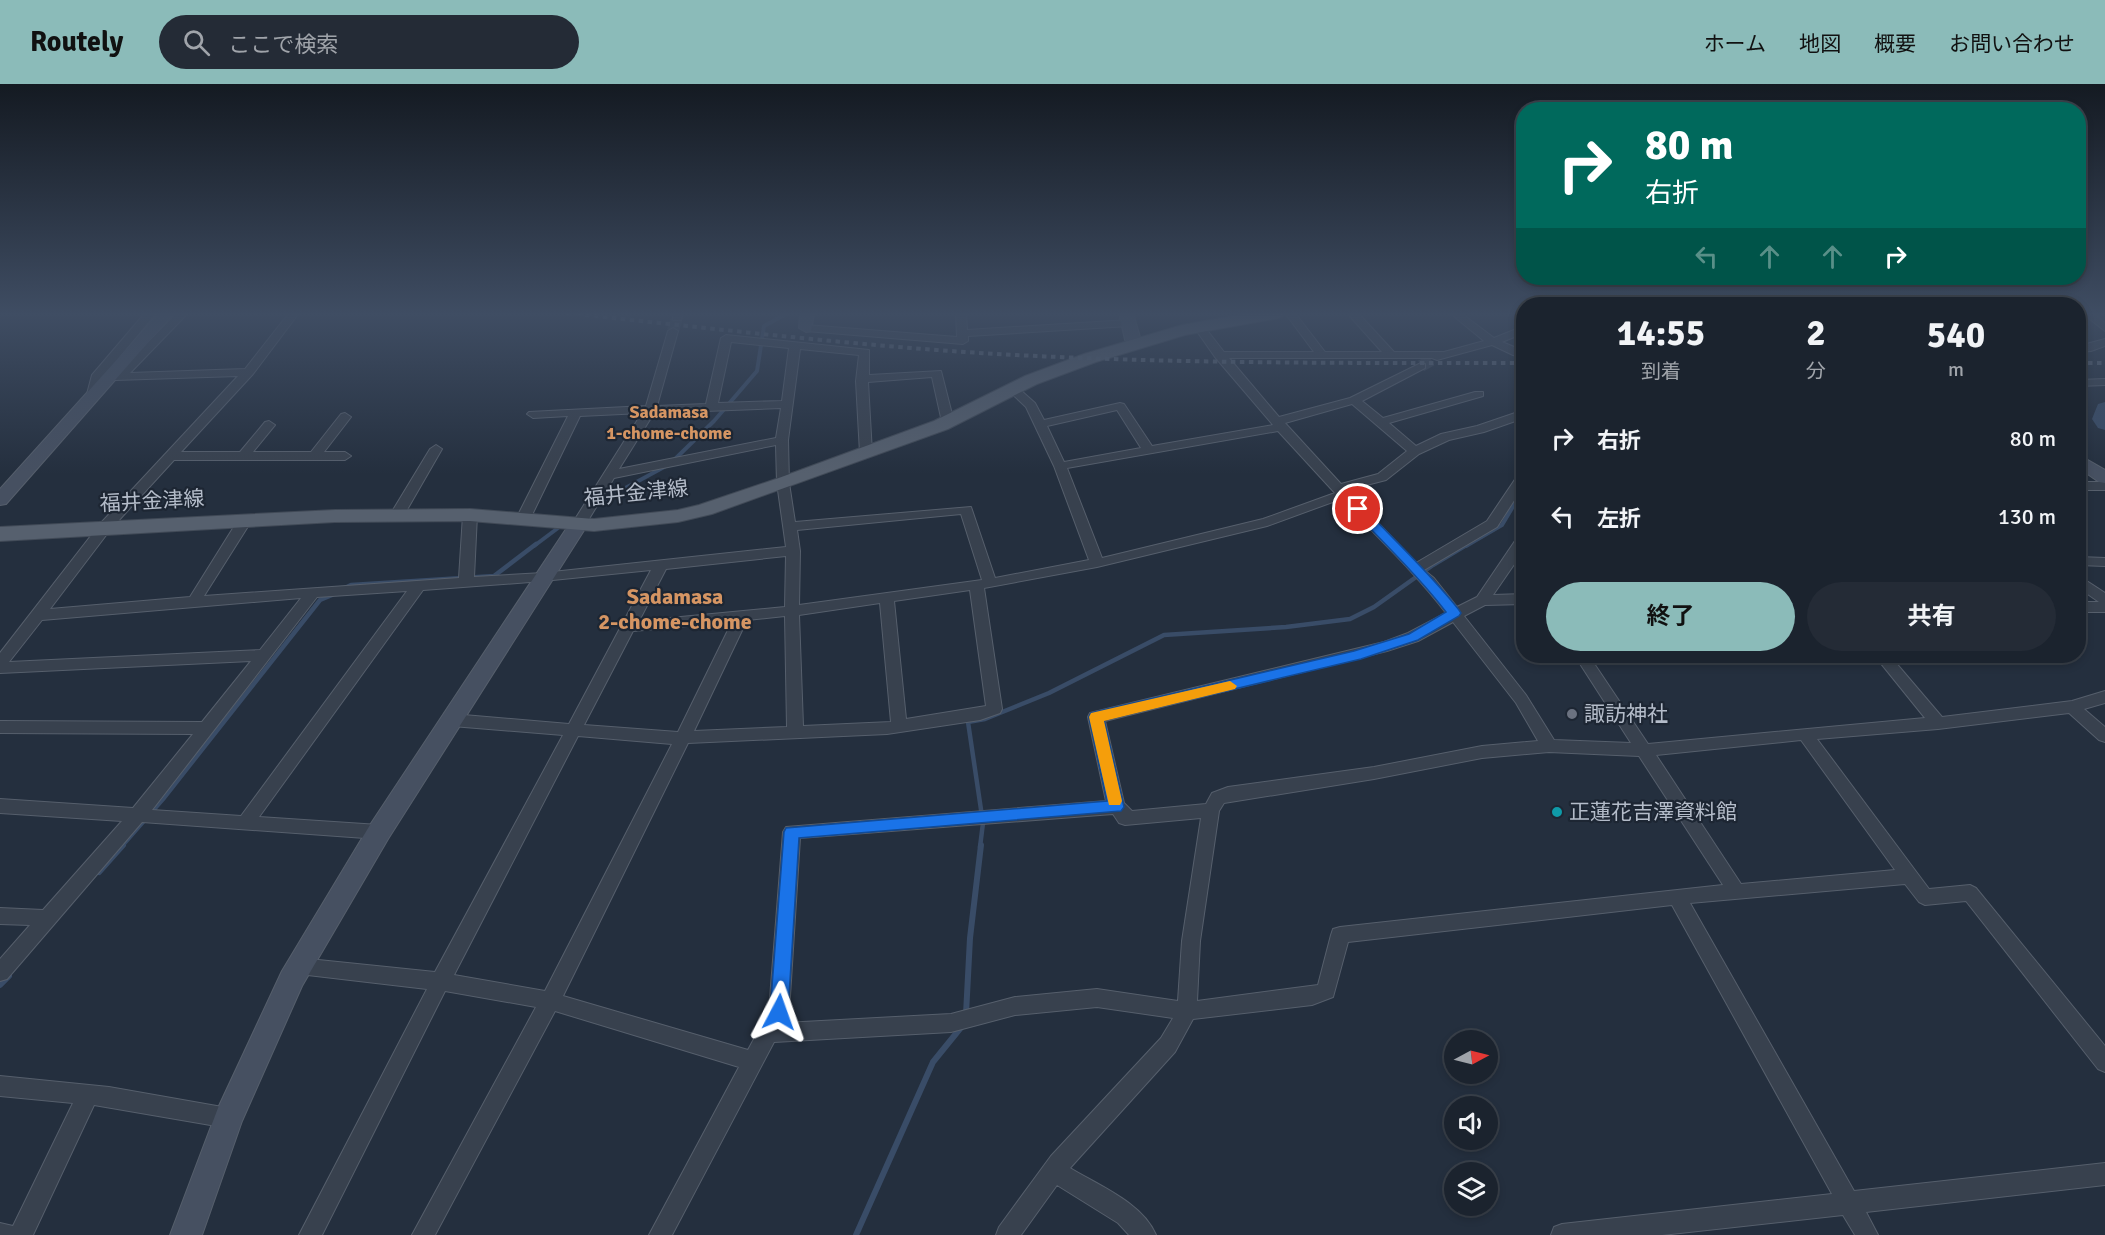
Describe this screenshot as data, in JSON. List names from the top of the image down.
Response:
{
  "streets": {
    "main road": ["福井金津線"]
  },
  "districts": ["Sadamasa 1-chome-chome", "Sadamasa 2-chome-chome"],
  "places": ["諏訪神社", "正蓮花吉澤資料館"],
  "north": "right",
  "page": {
    "header": "Routely",
    "search": "ここで検索",
    "nav": [
      "ホーム",
      "地図",
      "概要",
      "お問い合わせ"
    ],
    "turn": ["80 m", "右折"],
    "eta": [
      "14:55",
      "到着",
      "2",
      "分",
      "540",
      "m"
    ],
    "list": [
      {
        "name": "右折",
        "value": "80 m"
      },
      {
        "name": "左折",
        "value": "130 m"
      }
    ],
    "buttons": ["終了", "共有"]
  }
}
